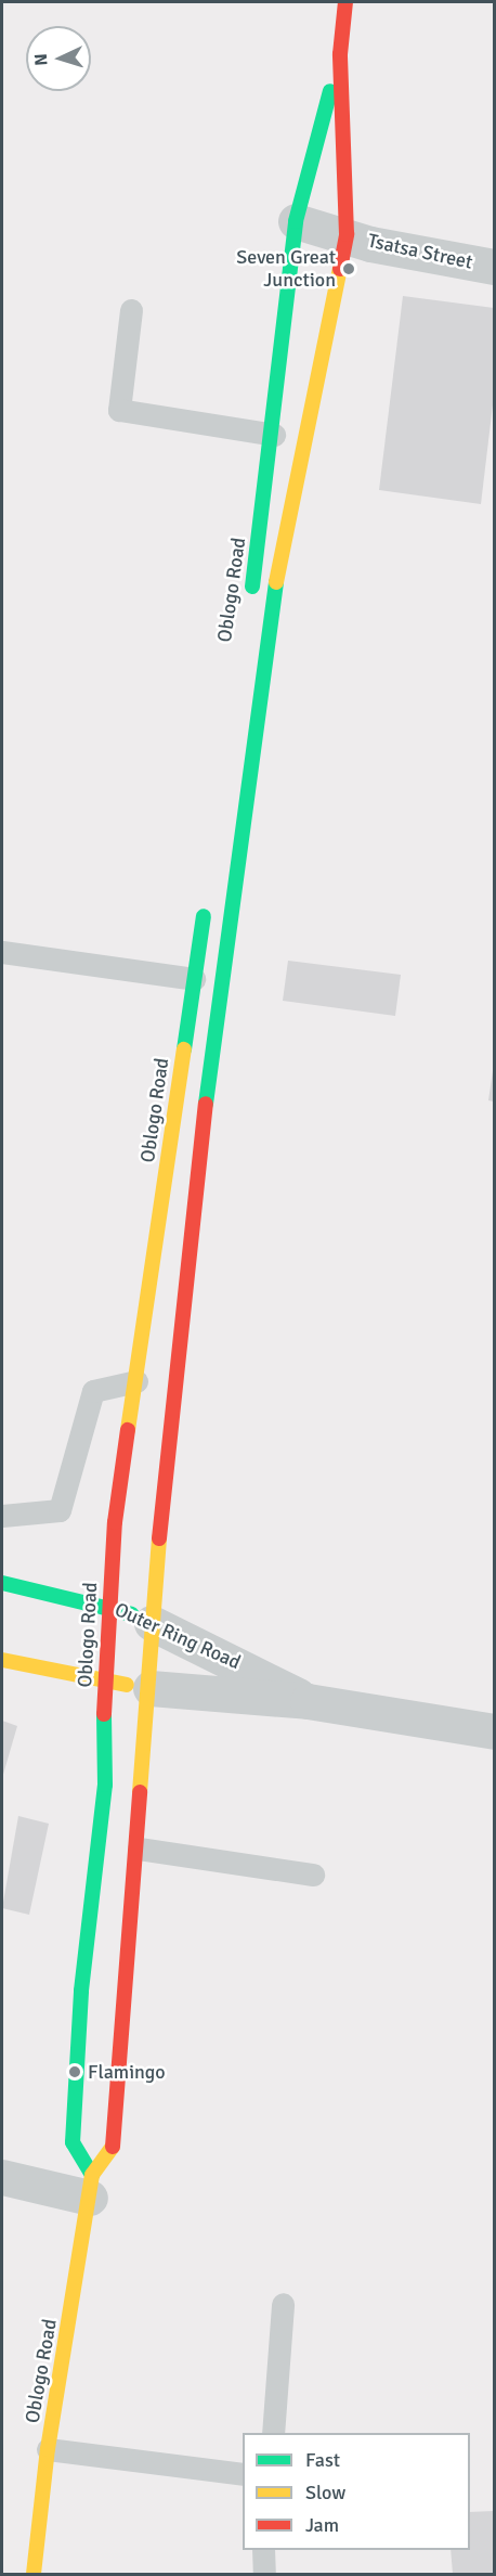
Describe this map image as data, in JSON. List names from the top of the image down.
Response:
{
  "streets": {
    "main road": ["Oblogo Road", "Outer Ring Road"],
    "street": ["Tsatsa Street"]
  },
  "crossings": [
    ["Tsatsa Street", "Oblogo Road"],
    ["Oblogo Road", "Outer Ring Road"]
  ],
  "places": ["Seven Great Junction", "Flamingo"],
  "legend": ["Fast", "Slow", "Jam"],
  "north": "left"
}
